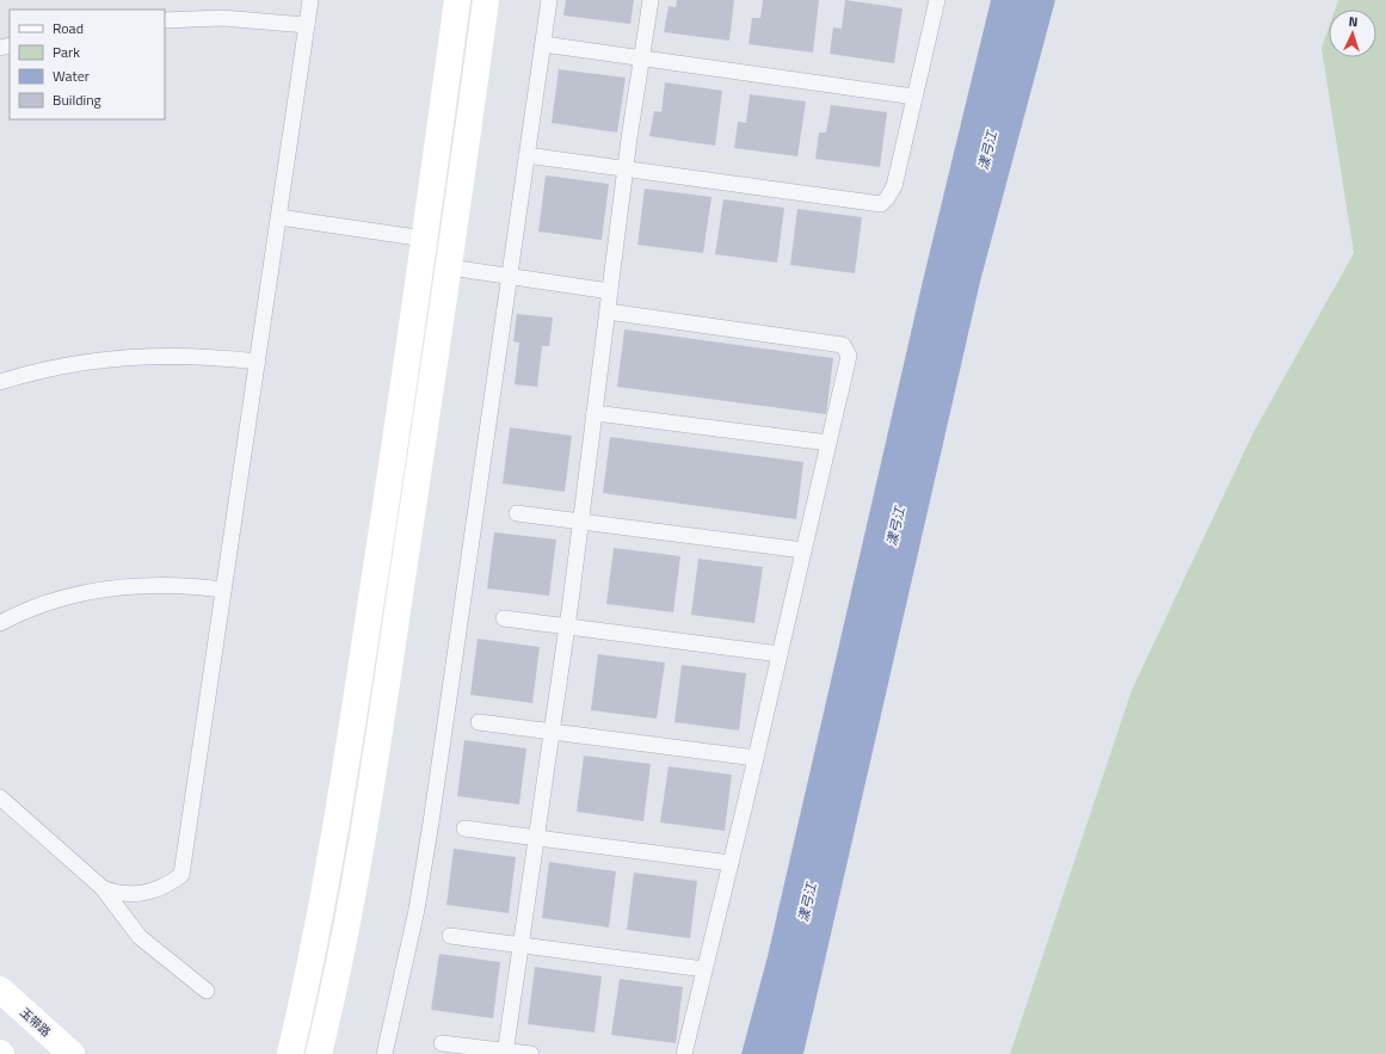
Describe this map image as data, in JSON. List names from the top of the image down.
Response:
{
  "streets": {
    "street": ["玉带路"]
  },
  "water": ["漾弓江"],
  "legend": [
    "Road",
    "Park",
    "Water",
    "Building"
  ],
  "north": "top"
}
